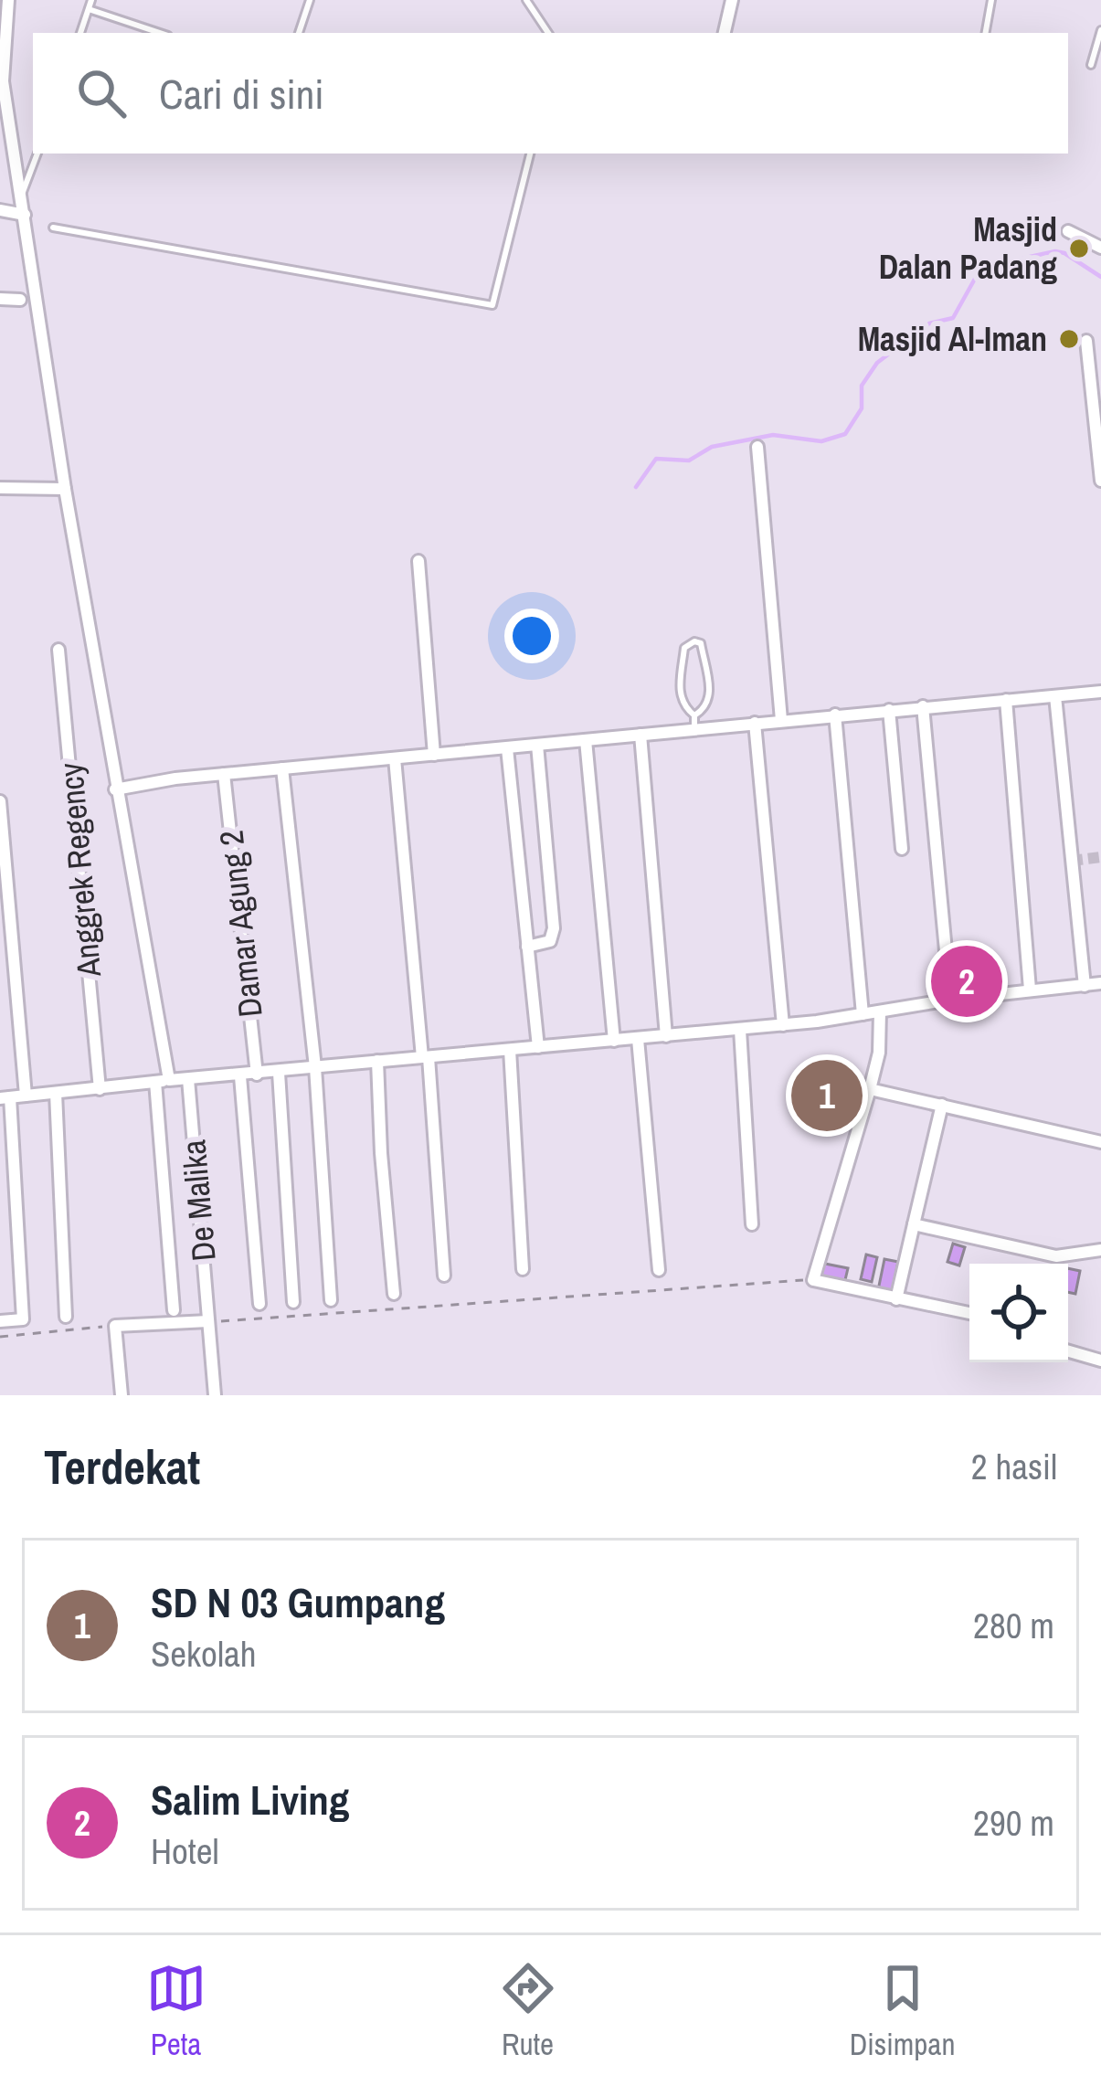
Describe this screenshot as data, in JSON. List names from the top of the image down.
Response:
{
  "streets": {
    "street": ["Anggrek Regency", "Damar Agung 2", "De Malika"]
  },
  "places": ["Masjid Dalan Padang", "Masjid Al-Iman"],
  "page": {
    "search": "Cari di sini",
    "pins": ["2", "1"],
    "heading": ["Terdekat", "2 hasil"],
    "list": [
      {
        "mark": "1",
        "name": "SD N 03 Gumpang",
        "note": "Sekolah",
        "value": "280 m"
      },
      {
        "mark": "2",
        "name": "Salim Living",
        "note": "Hotel",
        "value": "290 m"
      }
    ],
    "nav": ["Peta", "Rute", "Disimpan"]
  }
}
